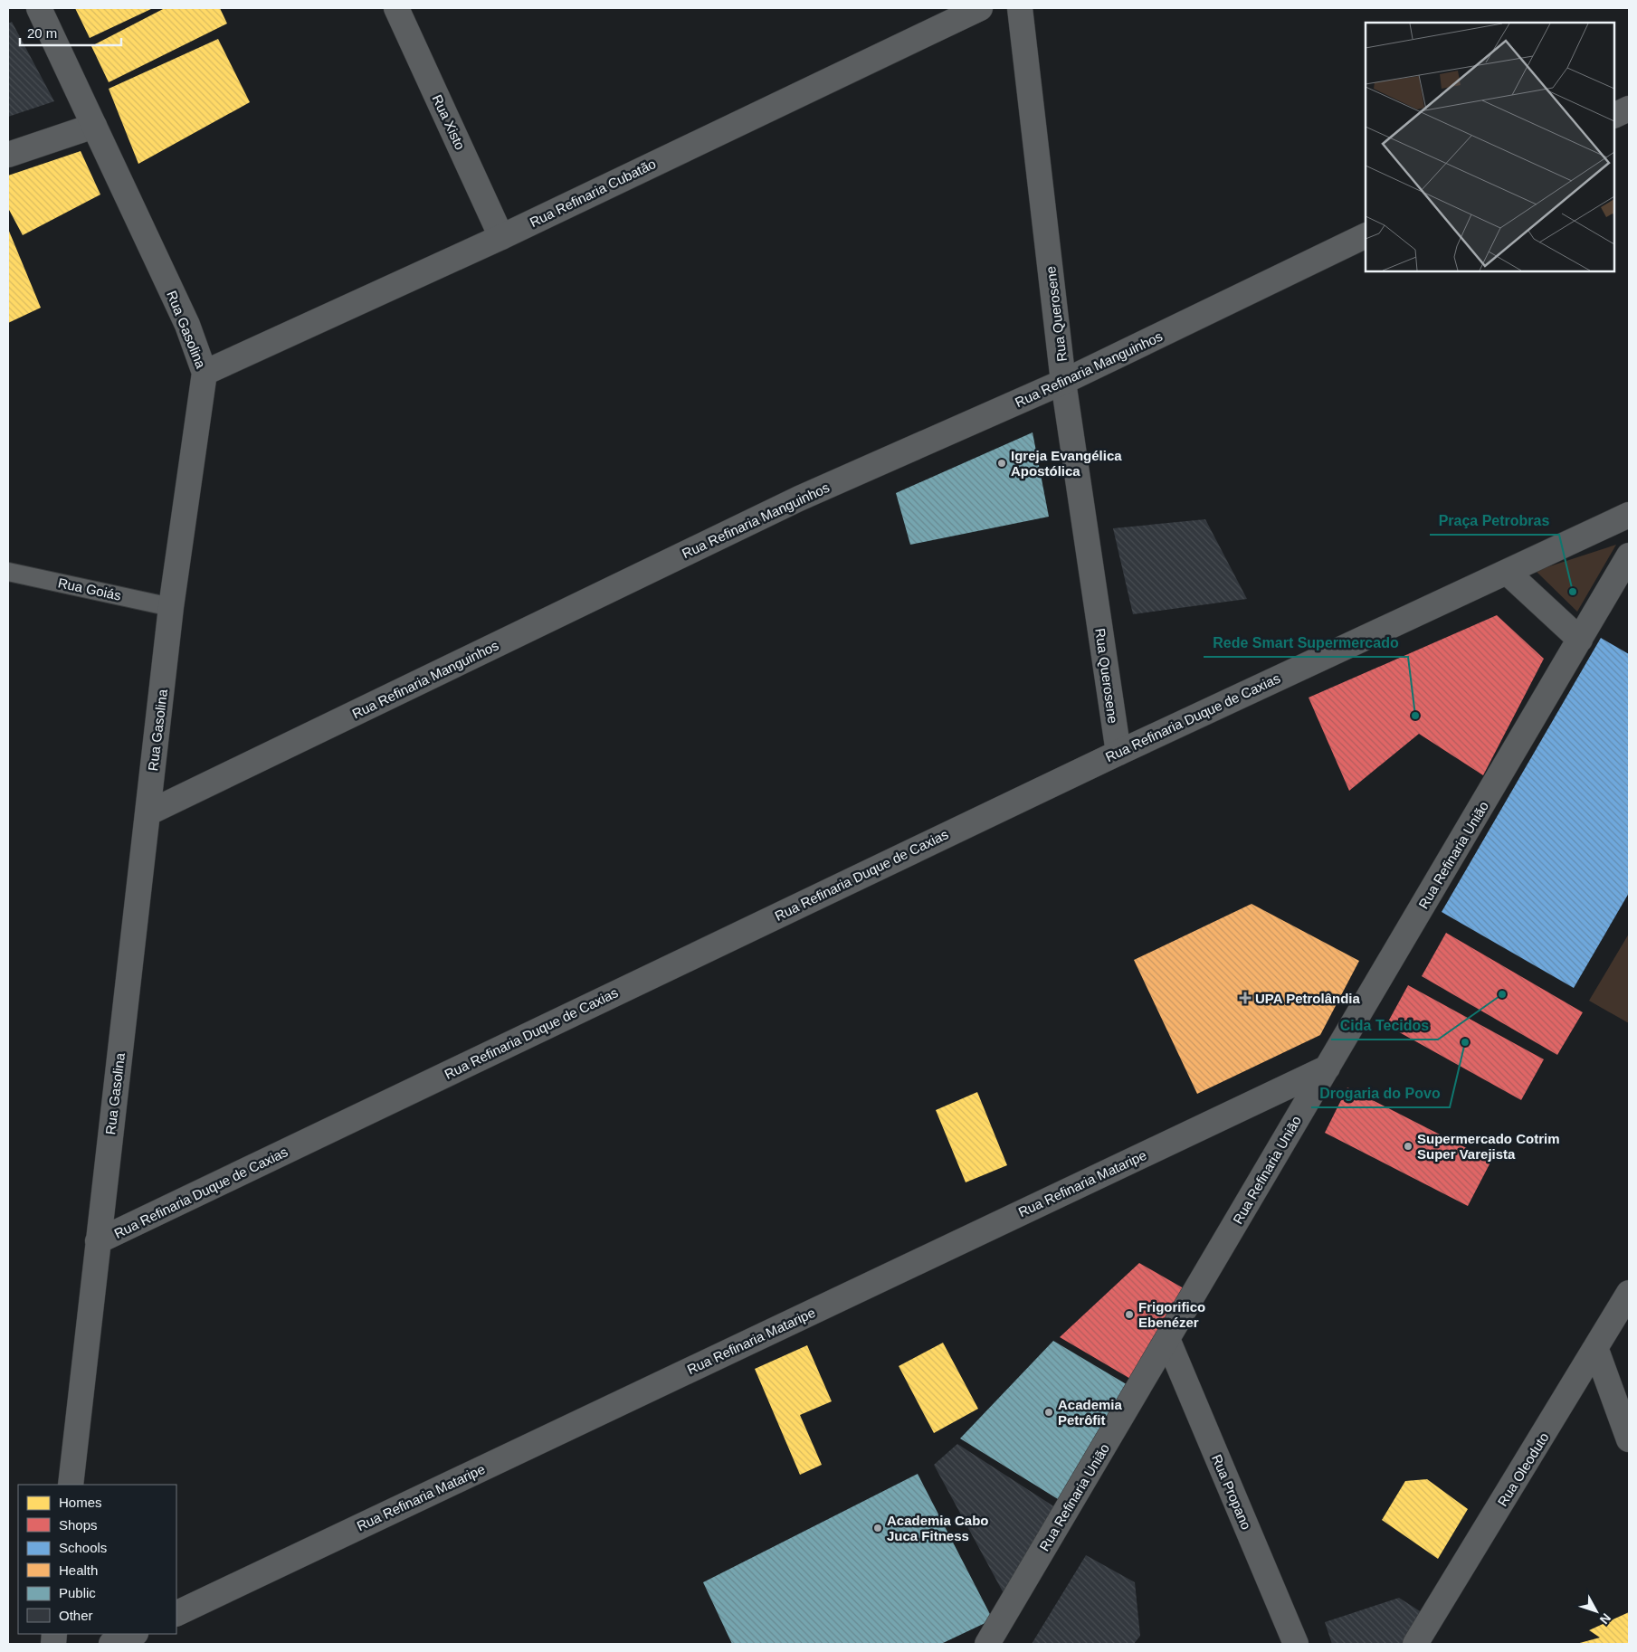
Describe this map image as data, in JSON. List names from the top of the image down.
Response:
{
  "streets": {
    "street": [
      "Rua Xisto",
      "Rua Refinaria Cubatão",
      "Rua Querosene",
      "Rua Gasolina",
      "Rua Refinaria Manguinhos",
      "Rua Refinaria Duque de Caxias",
      "Rua Refinaria União",
      "Rua Refinaria Mataripe",
      "Rua Oleoduto",
      "Rua Propano"
    ],
    "lane": ["Rua Goiás"]
  },
  "crossings": [
    ["Rua Xisto", "Rua Refinaria Cubatão"],
    ["Rua Refinaria Cubatão", "Rua Gasolina"],
    ["Rua Querosene", "Rua Refinaria Manguinhos"],
    ["Rua Querosene", "Rua Refinaria Duque de Caxias"],
    ["Rua Gasolina", "Rua Refinaria Manguinhos"],
    ["Rua Gasolina", "Rua Goiás"],
    ["Rua Gasolina", "Rua Refinaria Duque de Caxias"],
    ["Rua Refinaria União", "Rua Refinaria Mataripe"],
    ["Rua Refinaria União", "Rua Propano"]
  ],
  "places": {
    "other": [
      "Igreja Evangélica Apostólica",
      "Praça Petrobras",
      "Rede Smart Supermercado",
      "Cida Tecidos",
      "Drogaria do Povo",
      "Supermercado Cotrim Super Varejista",
      "Frigorifico Ebenézer",
      "Academia Petrôfit",
      "Academia Cabo Juca Fitness"
    ],
    "health": ["UPA Petrolândia"]
  },
  "legend": [
    "Homes",
    "Shops",
    "Schools",
    "Health",
    "Public",
    "Other"
  ],
  "scale_bar": "20 m",
  "north": "bottom right"
}
